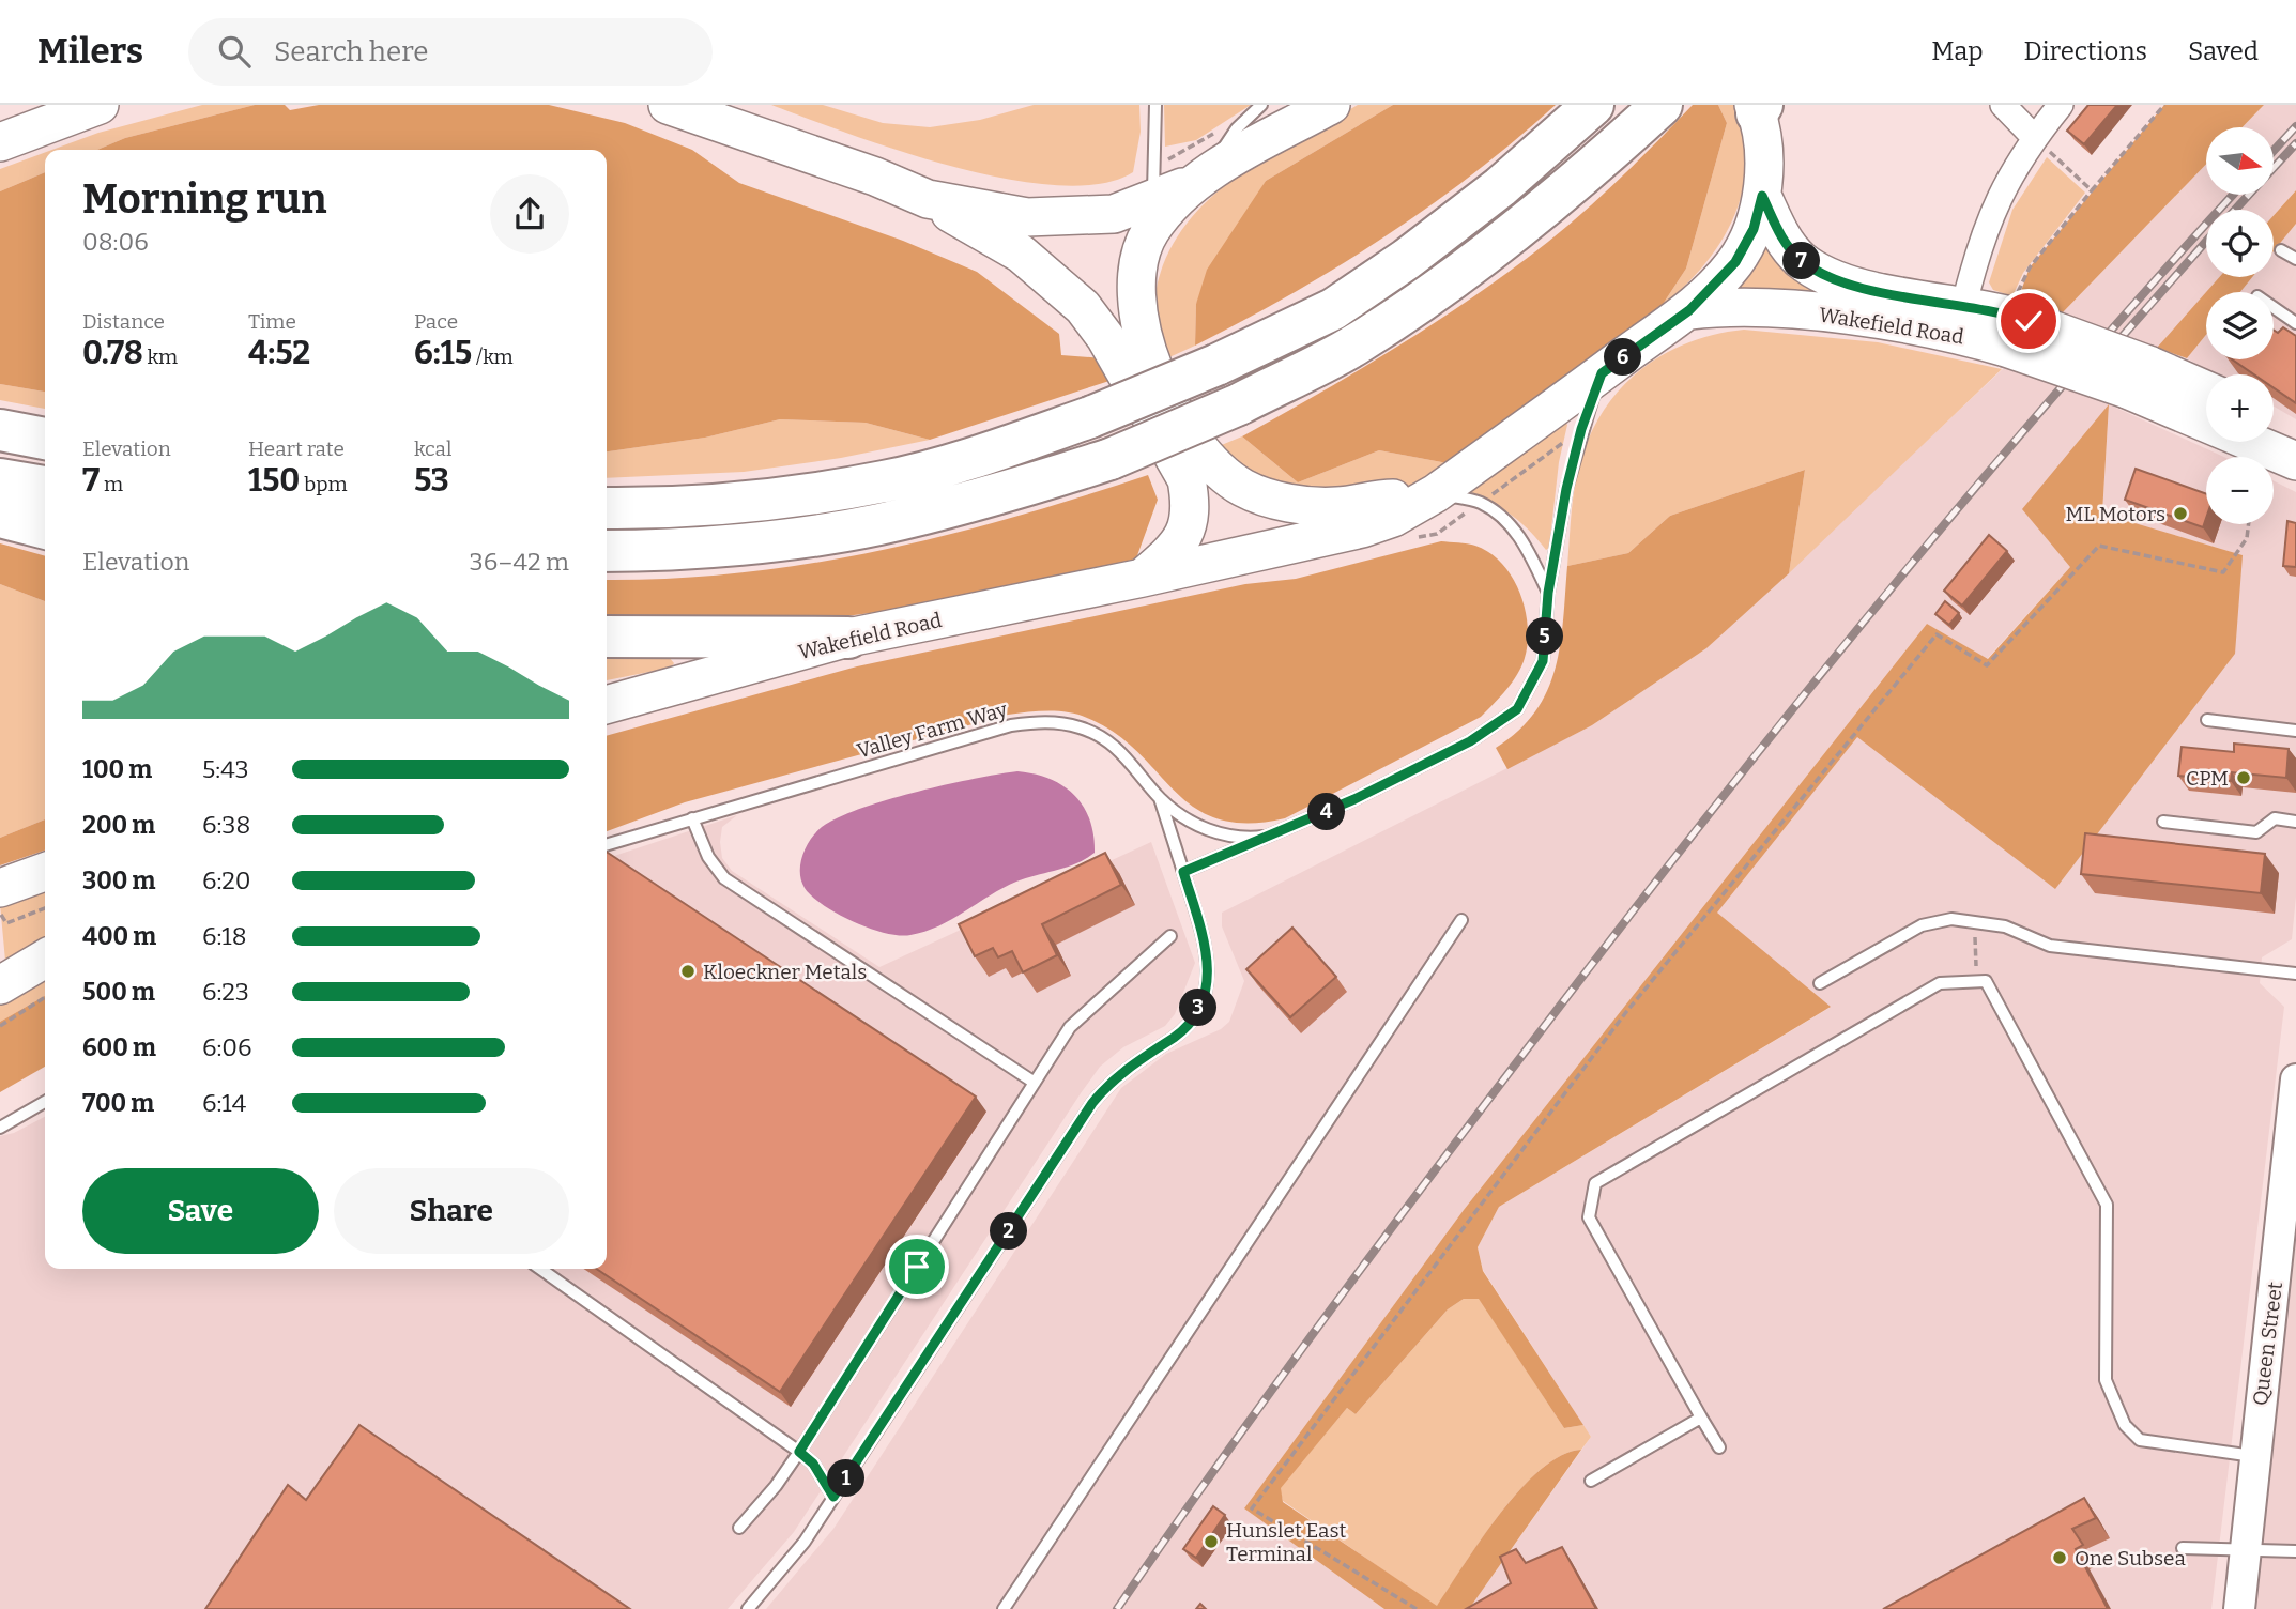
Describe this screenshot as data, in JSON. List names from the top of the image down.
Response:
{
  "streets": {
    "main road": ["Wakefield Road"],
    "street": ["Queen Street"],
    "lane": ["Valley Farm Way"]
  },
  "places": [
    "ML Motors",
    "CPM",
    "Kloeckner Metals",
    "Hunslet East Terminal",
    "One Subsea"
  ],
  "north": "right",
  "page": {
    "header": "Milers",
    "search": "Search here",
    "nav": ["Map", "Directions", "Saved"],
    "map_buttons": ["+", "−"],
    "heading": ["Morning run", "08:06"],
    "pins": [
      "7",
      "6",
      "5",
      "4",
      "3",
      "2",
      "1"
    ],
    "stats": [
      ["Distance", "0.78 km"],
      ["Time", "4:52"],
      ["Pace", "6:15 /km"],
      ["Elevation", "7 m"],
      ["Heart rate", "150 bpm"],
      ["kcal", "53"]
    ],
    "chart": ["Elevation", "36–42 m"],
    "list": [
      {
        "name": "100 m",
        "note": "5:43"
      },
      {
        "name": "200 m",
        "note": "6:38"
      },
      {
        "name": "300 m",
        "note": "6:20"
      },
      {
        "name": "400 m",
        "note": "6:18"
      },
      {
        "name": "500 m",
        "note": "6:23"
      },
      {
        "name": "600 m",
        "note": "6:06"
      },
      {
        "name": "700 m",
        "note": "6:14"
      }
    ],
    "buttons": ["Save", "Share"]
  }
}
